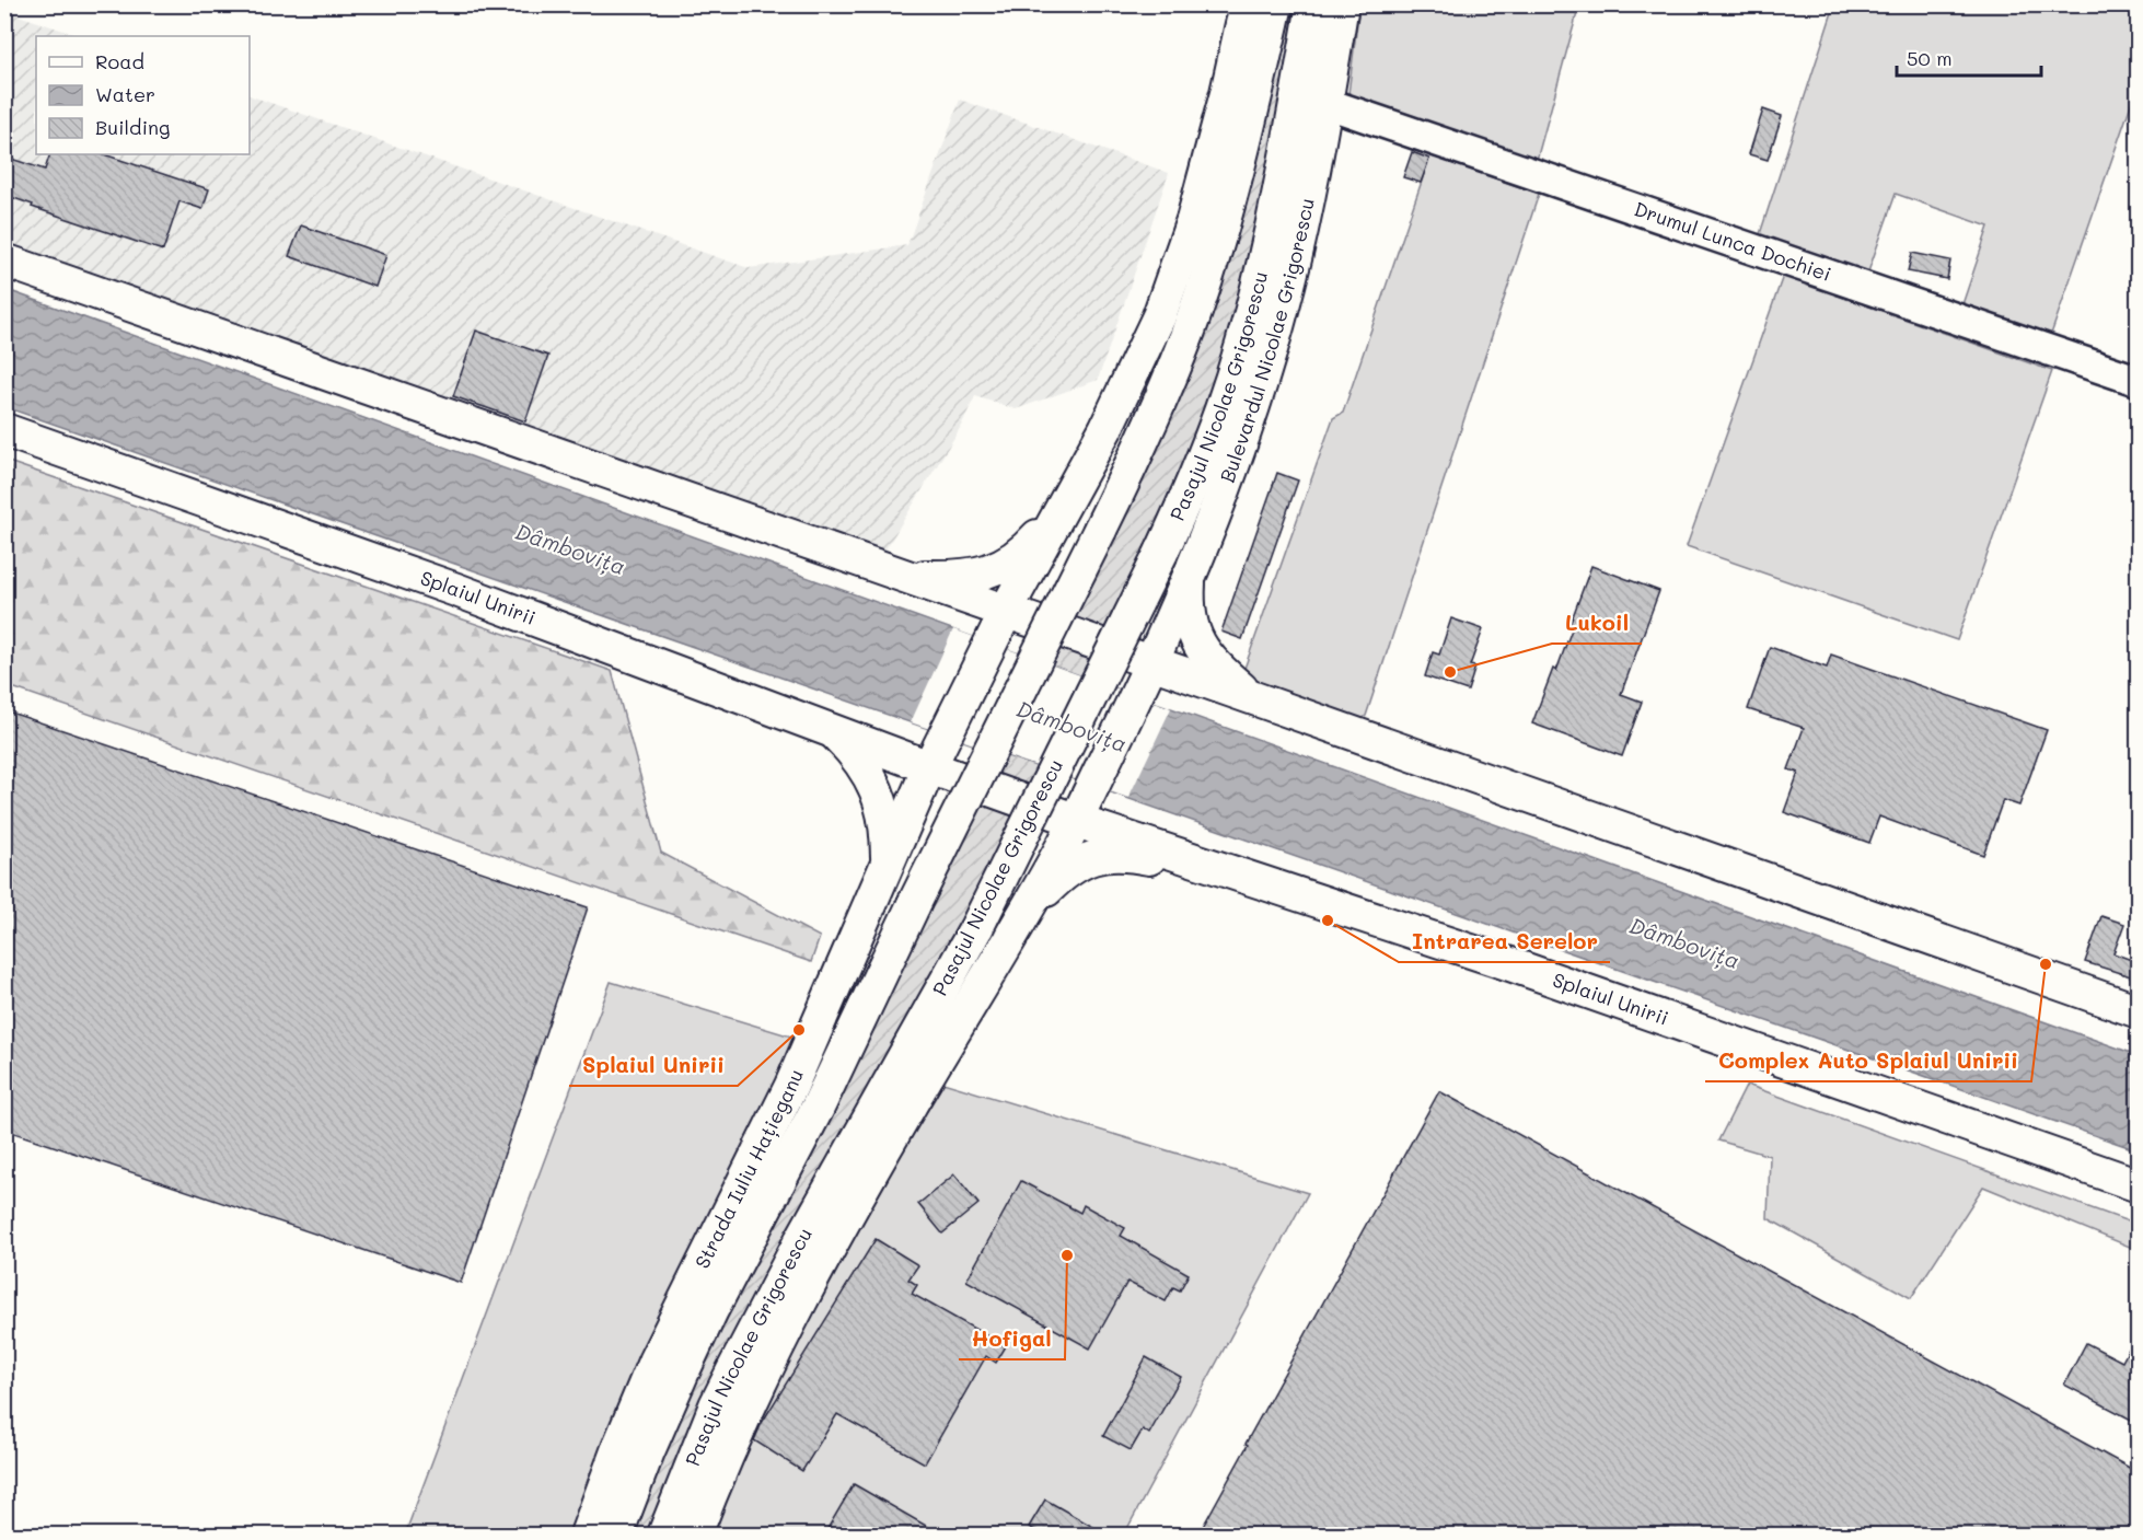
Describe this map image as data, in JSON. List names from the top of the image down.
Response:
{
  "streets": {
    "main road": [
      "Bulevardul Nicolae Grigorescu",
      "Pasajul Nicolae Grigorescu",
      "Splaiul Unirii",
      "Strada Iuliu Hațieganu"
    ],
    "street": ["Drumul Lunca Dochiei"]
  },
  "crossings": [
    ["Drumul Lunca Dochiei", "Bulevardul Nicolae Grigorescu"],
    ["Bulevardul Nicolae Grigorescu", "Splaiul Unirii"],
    ["Splaiul Unirii", "Strada Iuliu Hațieganu"]
  ],
  "water": ["Dâmbovița"],
  "places": [
    "Lukoil",
    "Intrarea Serelor",
    "Complex Auto Splaiul Unirii",
    "Splaiul Unirii",
    "Hofigal"
  ],
  "legend": ["Road", "Water", "Building"],
  "scale_bar": "50 m"
}
